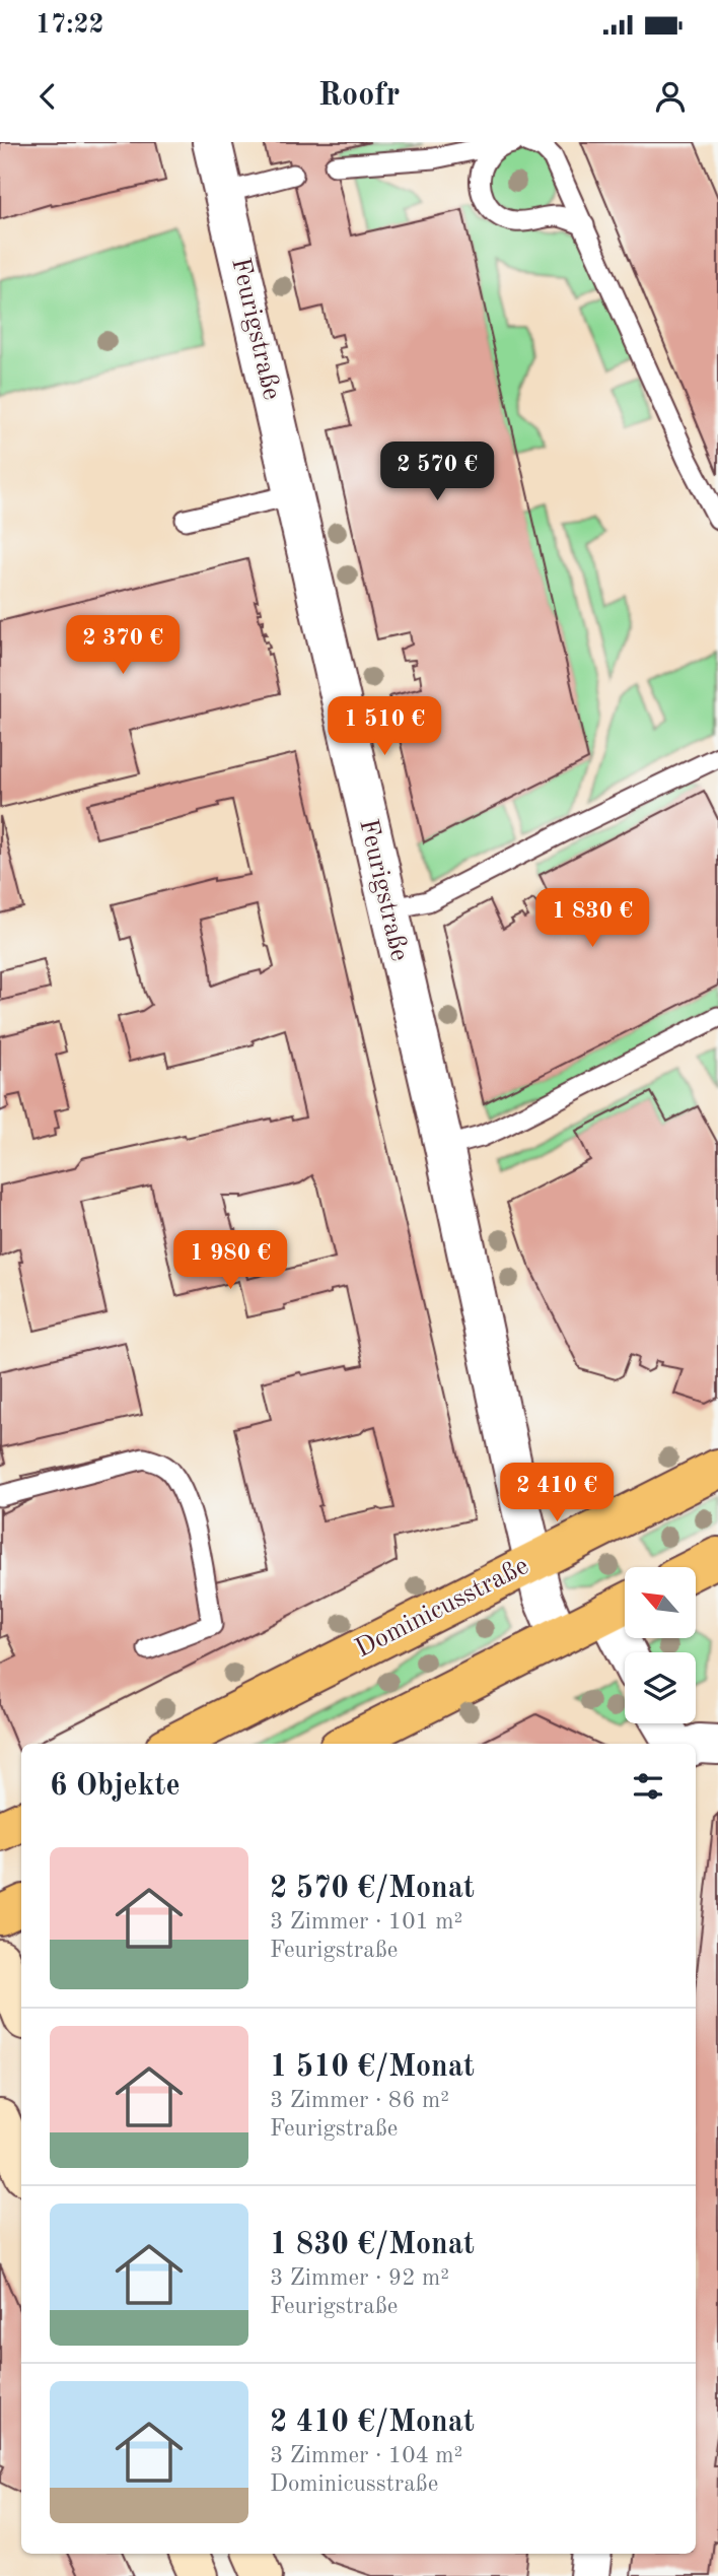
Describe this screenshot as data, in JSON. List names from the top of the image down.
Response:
{
  "streets": {
    "main road": ["Dominicusstraße"],
    "street": ["Feurigstraße"]
  },
  "crossings": [
    ["Feurigstraße", "Dominicusstraße"]
  ],
  "north": "top left",
  "page": {
    "status": "17:22",
    "header": "Roofr",
    "price": [
      "2 570 €",
      "2 370 €",
      "1 510 €",
      "1 830 €",
      "1 980 €",
      "2 410 €"
    ],
    "heading": "6 Objekte",
    "list": [
      {
        "name": "2 570 €/Monat",
        "note": "3 Zimmer · 101 m² · Feurigstraße"
      },
      {
        "name": "1 510 €/Monat",
        "note": "3 Zimmer · 86 m² · Feurigstraße"
      },
      {
        "name": "1 830 €/Monat",
        "note": "3 Zimmer · 92 m² · Feurigstraße"
      },
      {
        "name": "2 410 €/Monat",
        "note": "3 Zimmer · 104 m² · Dominicusstraße"
      }
    ]
  }
}
